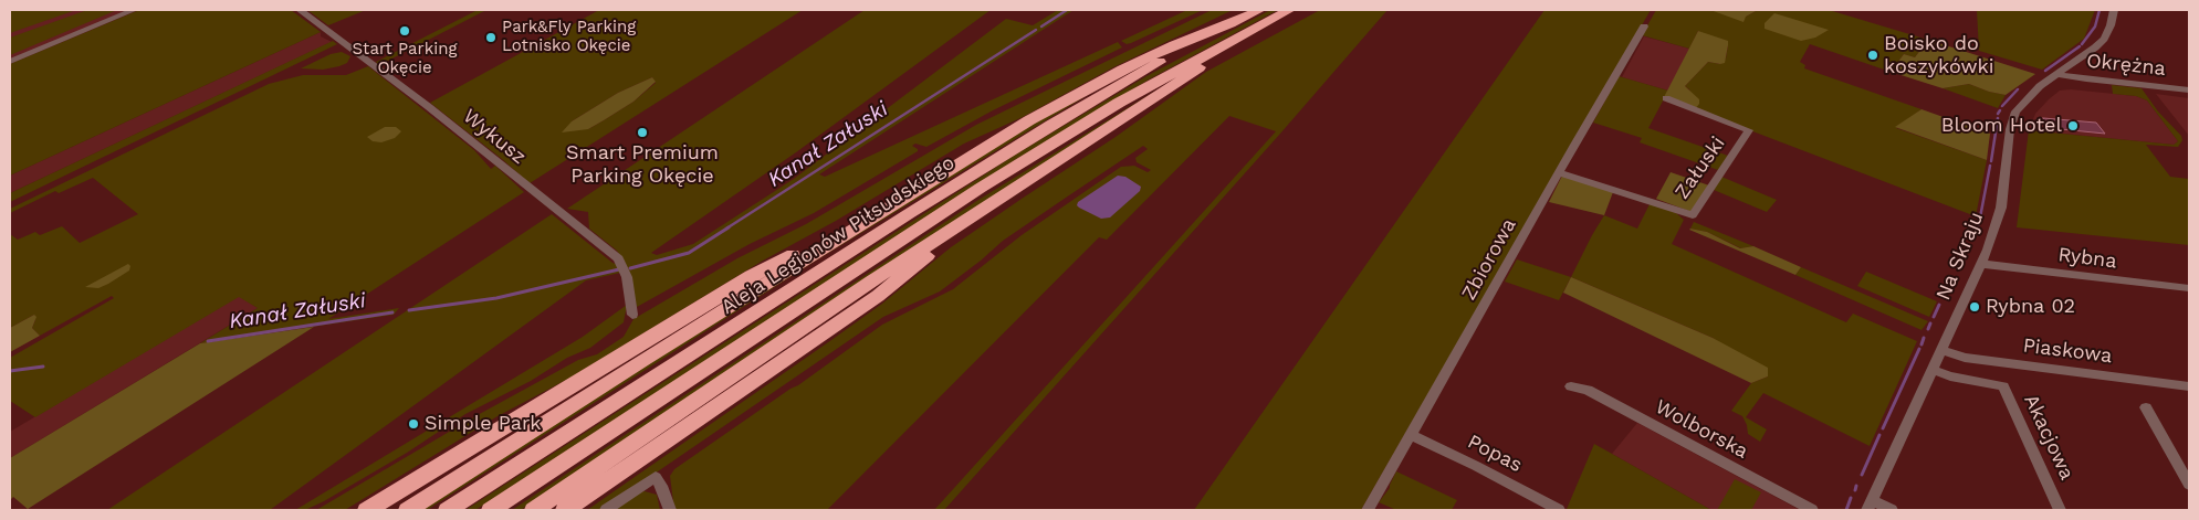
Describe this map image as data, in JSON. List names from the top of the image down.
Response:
{
  "streets": {
    "highway": ["Aleja Legionów Piłsudskiego"],
    "street": [
      "Okrężna",
      "Wykusz",
      "Załuski",
      "Na Skraju",
      "Rybna",
      "Zbiorowa",
      "Piaskowa",
      "Wolborska",
      "Akacjowa",
      "Popas"
    ]
  },
  "crossings": [
    ["Okrężna", "Na Skraju"],
    ["Załuski", "Zbiorowa"],
    ["Na Skraju", "Rybna"],
    ["Na Skraju", "Piaskowa"],
    ["Na Skraju", "Akacjowa"],
    ["Zbiorowa", "Popas"]
  ],
  "water": ["Kanał Załuski"],
  "places": [
    "Start Parking Okęcie",
    "Park&Fly Parking Lotnisko Okęcie",
    "Boisko do koszykówki",
    "Bloom Hotel",
    "Smart Premium Parking Okęcie",
    "Rybna 02",
    "Simple Park"
  ]
}
